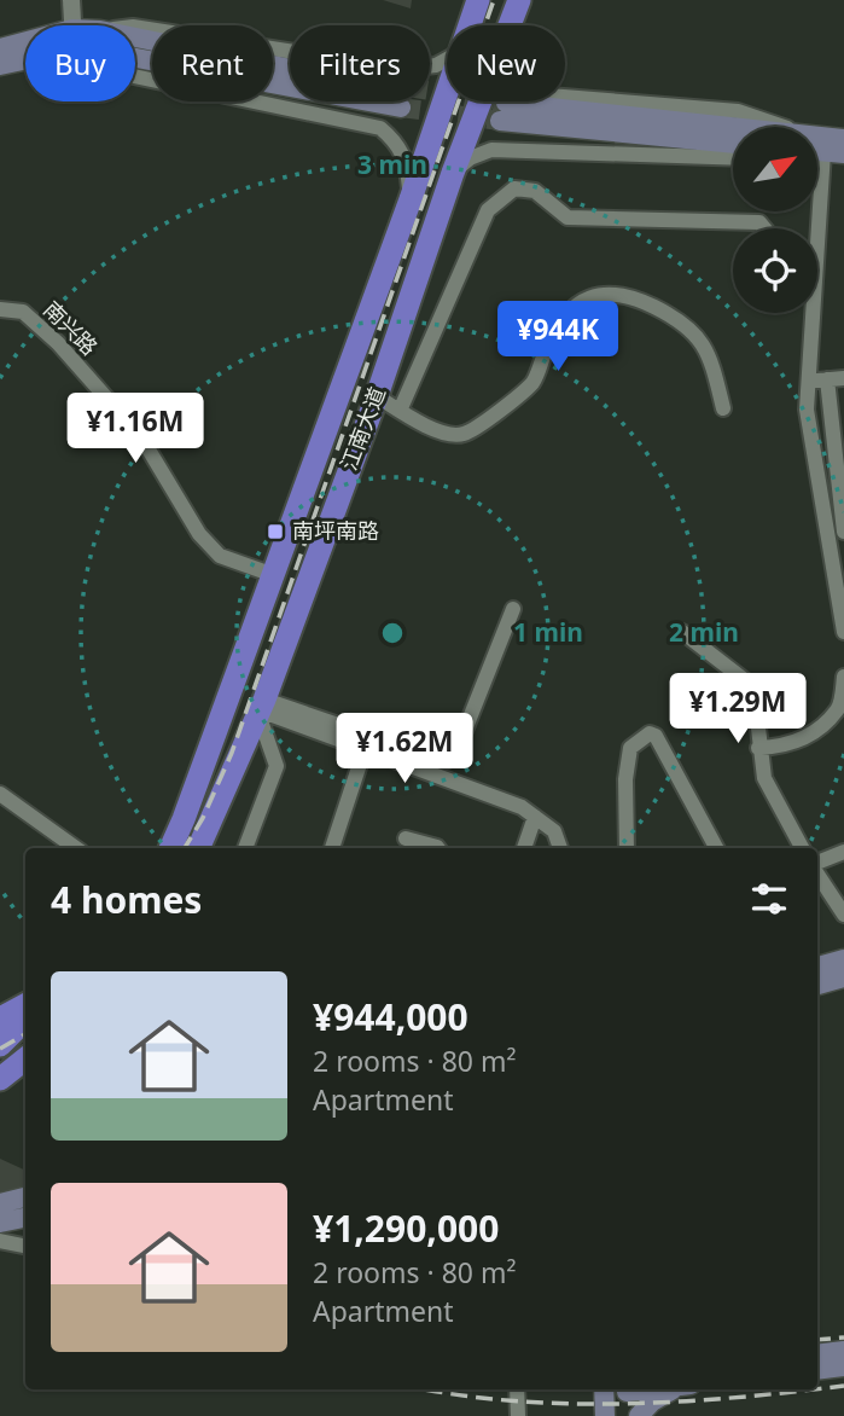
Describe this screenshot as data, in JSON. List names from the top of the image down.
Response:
{
  "streets": {
    "highway": ["江南大道"],
    "street": ["南兴路"]
  },
  "crossings": [
    ["南兴路", "江南大道"]
  ],
  "places": {
    "transit": ["南坪南路"]
  },
  "north": "top right",
  "page": {
    "chip": [
      "Buy",
      "Rent",
      "Filters",
      "New"
    ],
    "price": [
      "¥944K",
      "¥1.16M",
      "¥1.29M",
      "¥1.62M"
    ],
    "heading": "4 homes",
    "list": [
      {
        "name": "¥944,000",
        "note": "2 rooms · 80 m² · Apartment"
      },
      {
        "name": "¥1,290,000",
        "note": "2 rooms · 80 m² · Apartment"
      }
    ]
  },
  "rings": ["3 min", "1 min", "2 min"]
}
